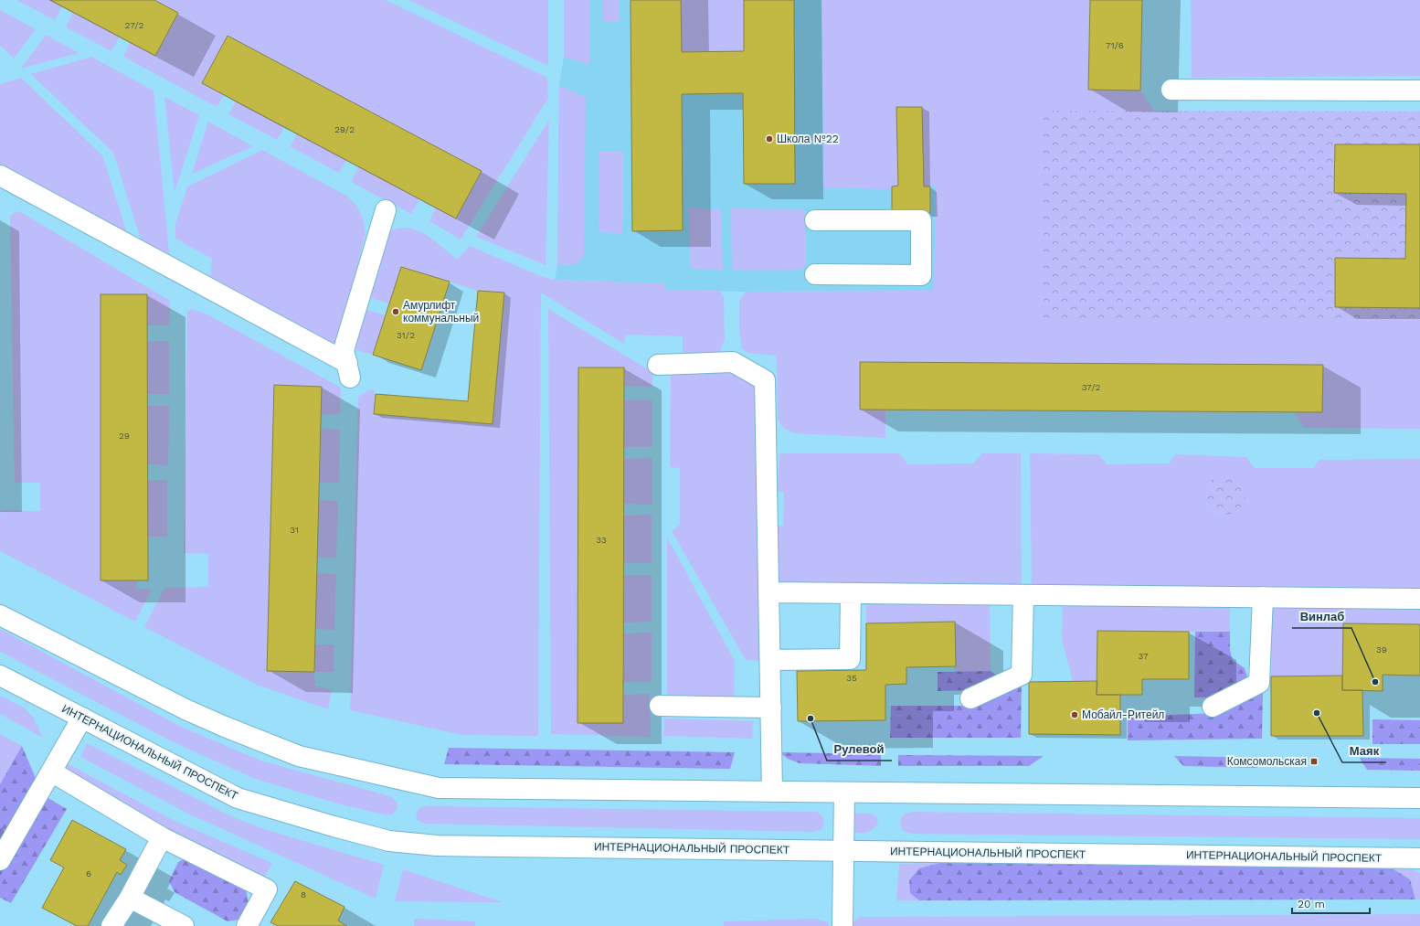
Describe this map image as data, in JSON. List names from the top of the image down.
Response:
{
  "streets": {
    "main road": ["ИНТЕРНАЦИОНАЛЬНЫЙ ПРОСПЕКТ"]
  },
  "places": {
    "other": [
      "Школа №22",
      "Амурлифт коммунальный",
      "Винлаб",
      "Маяк",
      "Мобайл-Ритейл",
      "Рулевой"
    ],
    "transit": ["Комсомольская"]
  },
  "house_numbers": [
    "27/2",
    "71/6",
    "29/2",
    "31/2",
    "37/2",
    "29",
    "31",
    "33",
    "39",
    "37",
    "35",
    "6",
    "8"
  ],
  "scale_bar": "20 m"
}
